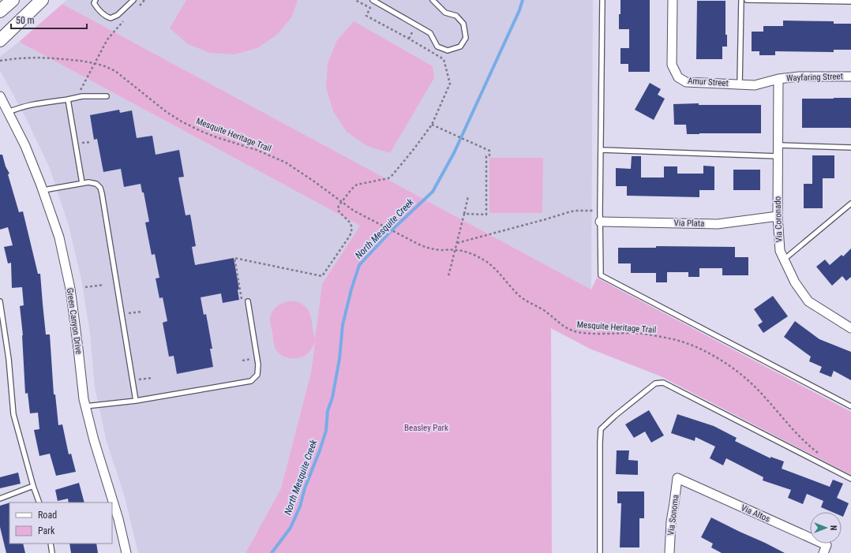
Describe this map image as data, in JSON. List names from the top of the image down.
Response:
{
  "streets": {
    "street": [
      "Wayfaring Street",
      "Amur Street",
      "Via Coronado",
      "Via Plata",
      "Green Canyon Drive",
      "Via Altos",
      "Via Sonoma"
    ],
    "path": ["Mesquite Heritage Trail"]
  },
  "crossings": [
    ["Wayfaring Street", "Amur Street"],
    ["Wayfaring Street", "Via Coronado"],
    ["Amur Street", "Via Coronado"],
    ["Via Coronado", "Via Plata"],
    ["Via Altos", "Via Sonoma"]
  ],
  "water": ["North Mesquite Creek"],
  "parks": ["Beasley Park"],
  "legend": ["Road", "Park"],
  "scale_bar": "50 m",
  "north": "right"
}
